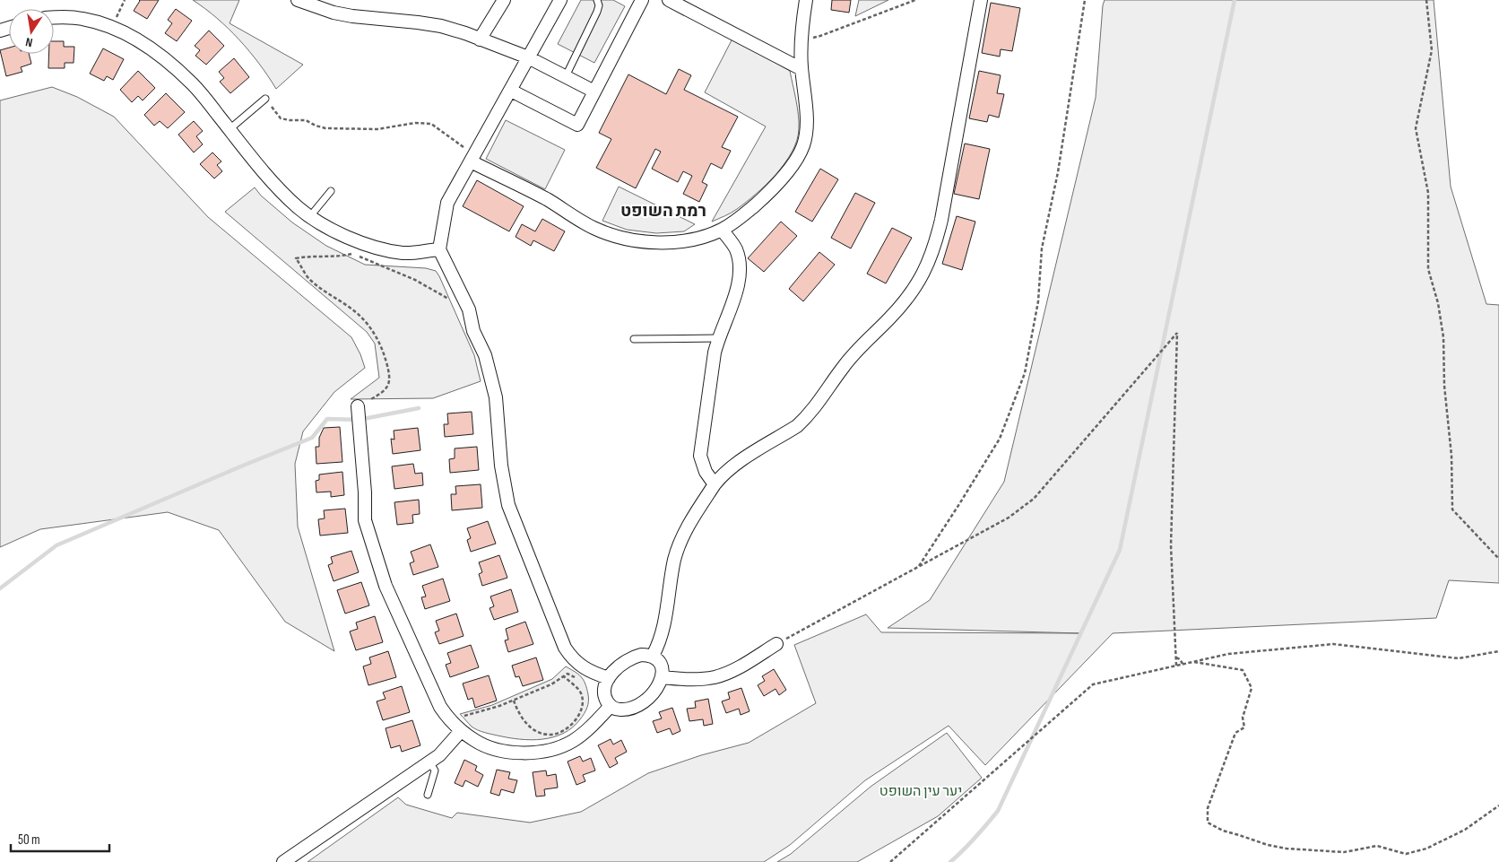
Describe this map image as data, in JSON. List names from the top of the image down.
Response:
{
  "districts": ["רמת השופט"],
  "parks": ["יער עין השופט"],
  "scale_bar": "50 m",
  "north": "bottom"
}
